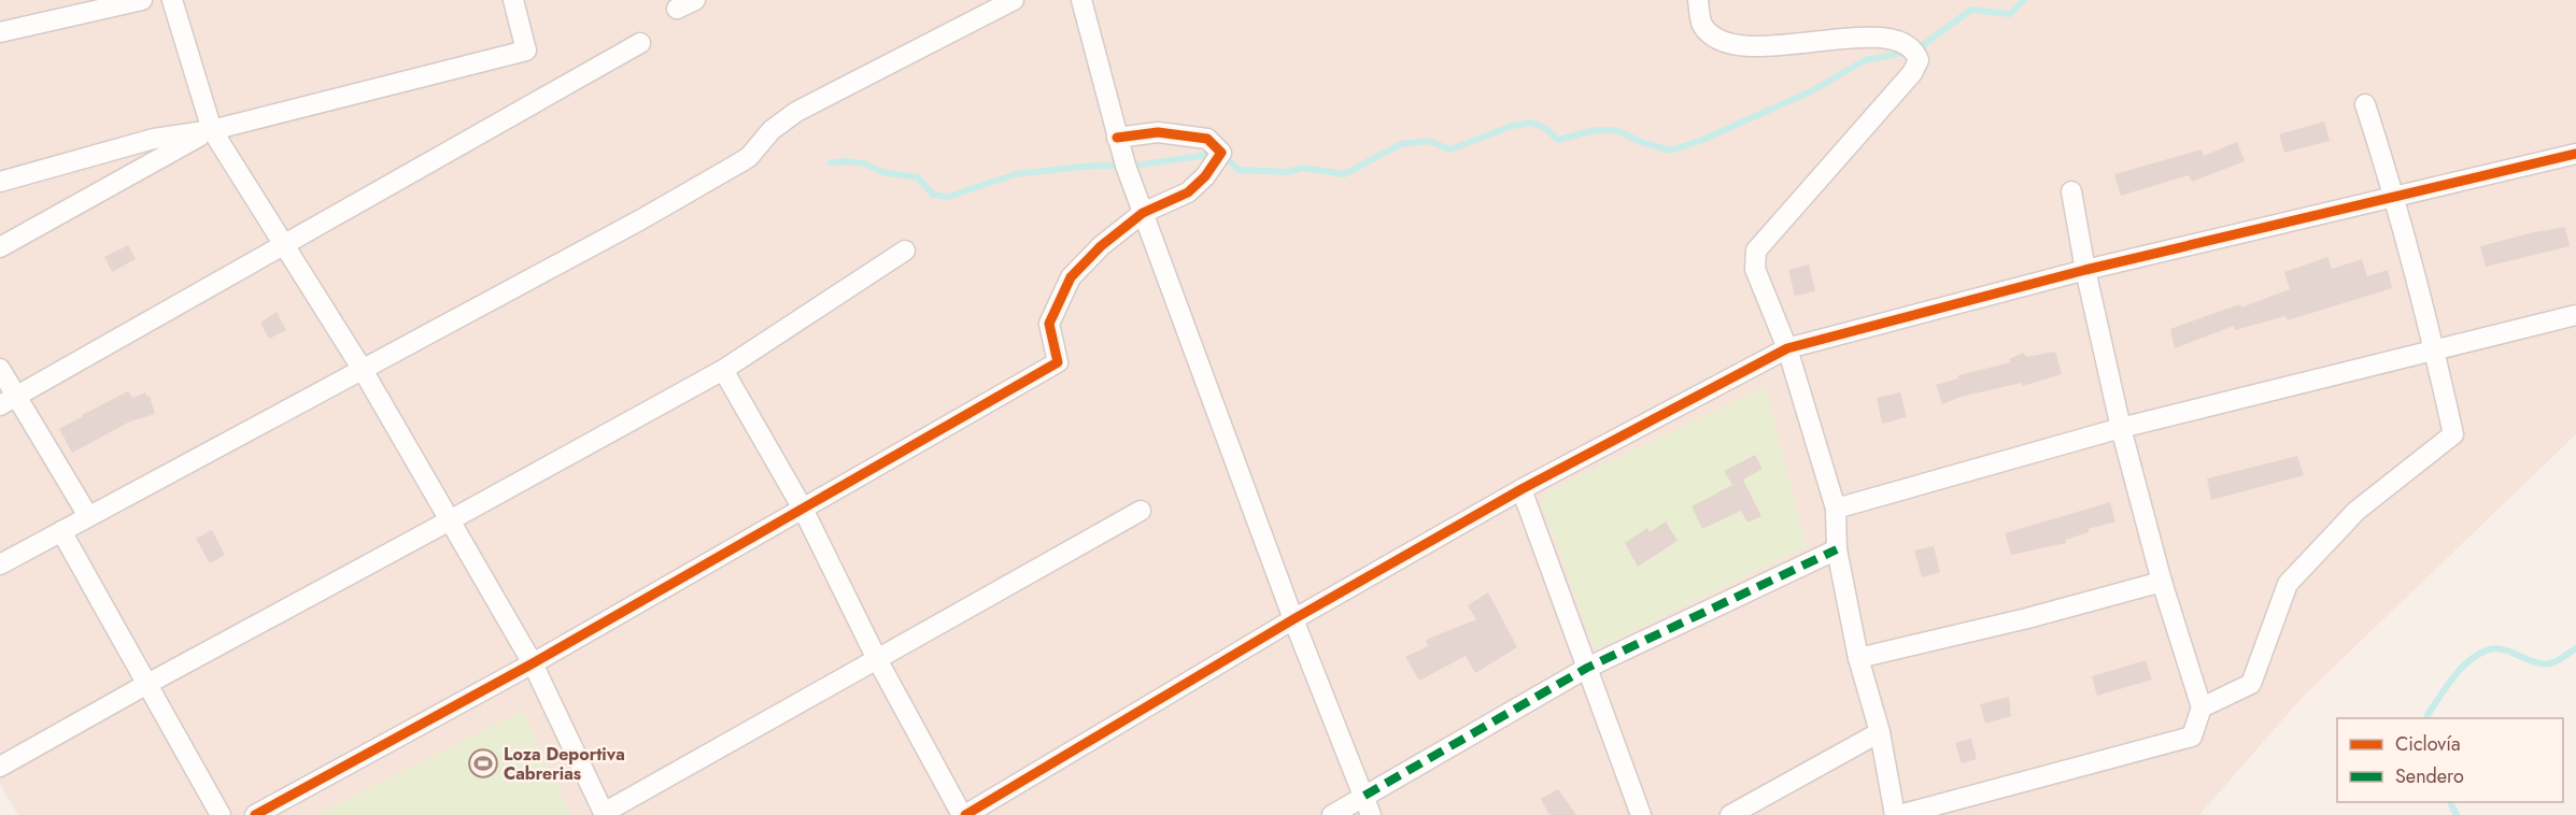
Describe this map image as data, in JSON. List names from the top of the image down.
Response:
{
  "places": {
    "sports": ["Loza Deportiva Cabrerias"]
  },
  "legend": ["Ciclovía", "Sendero"]
}
